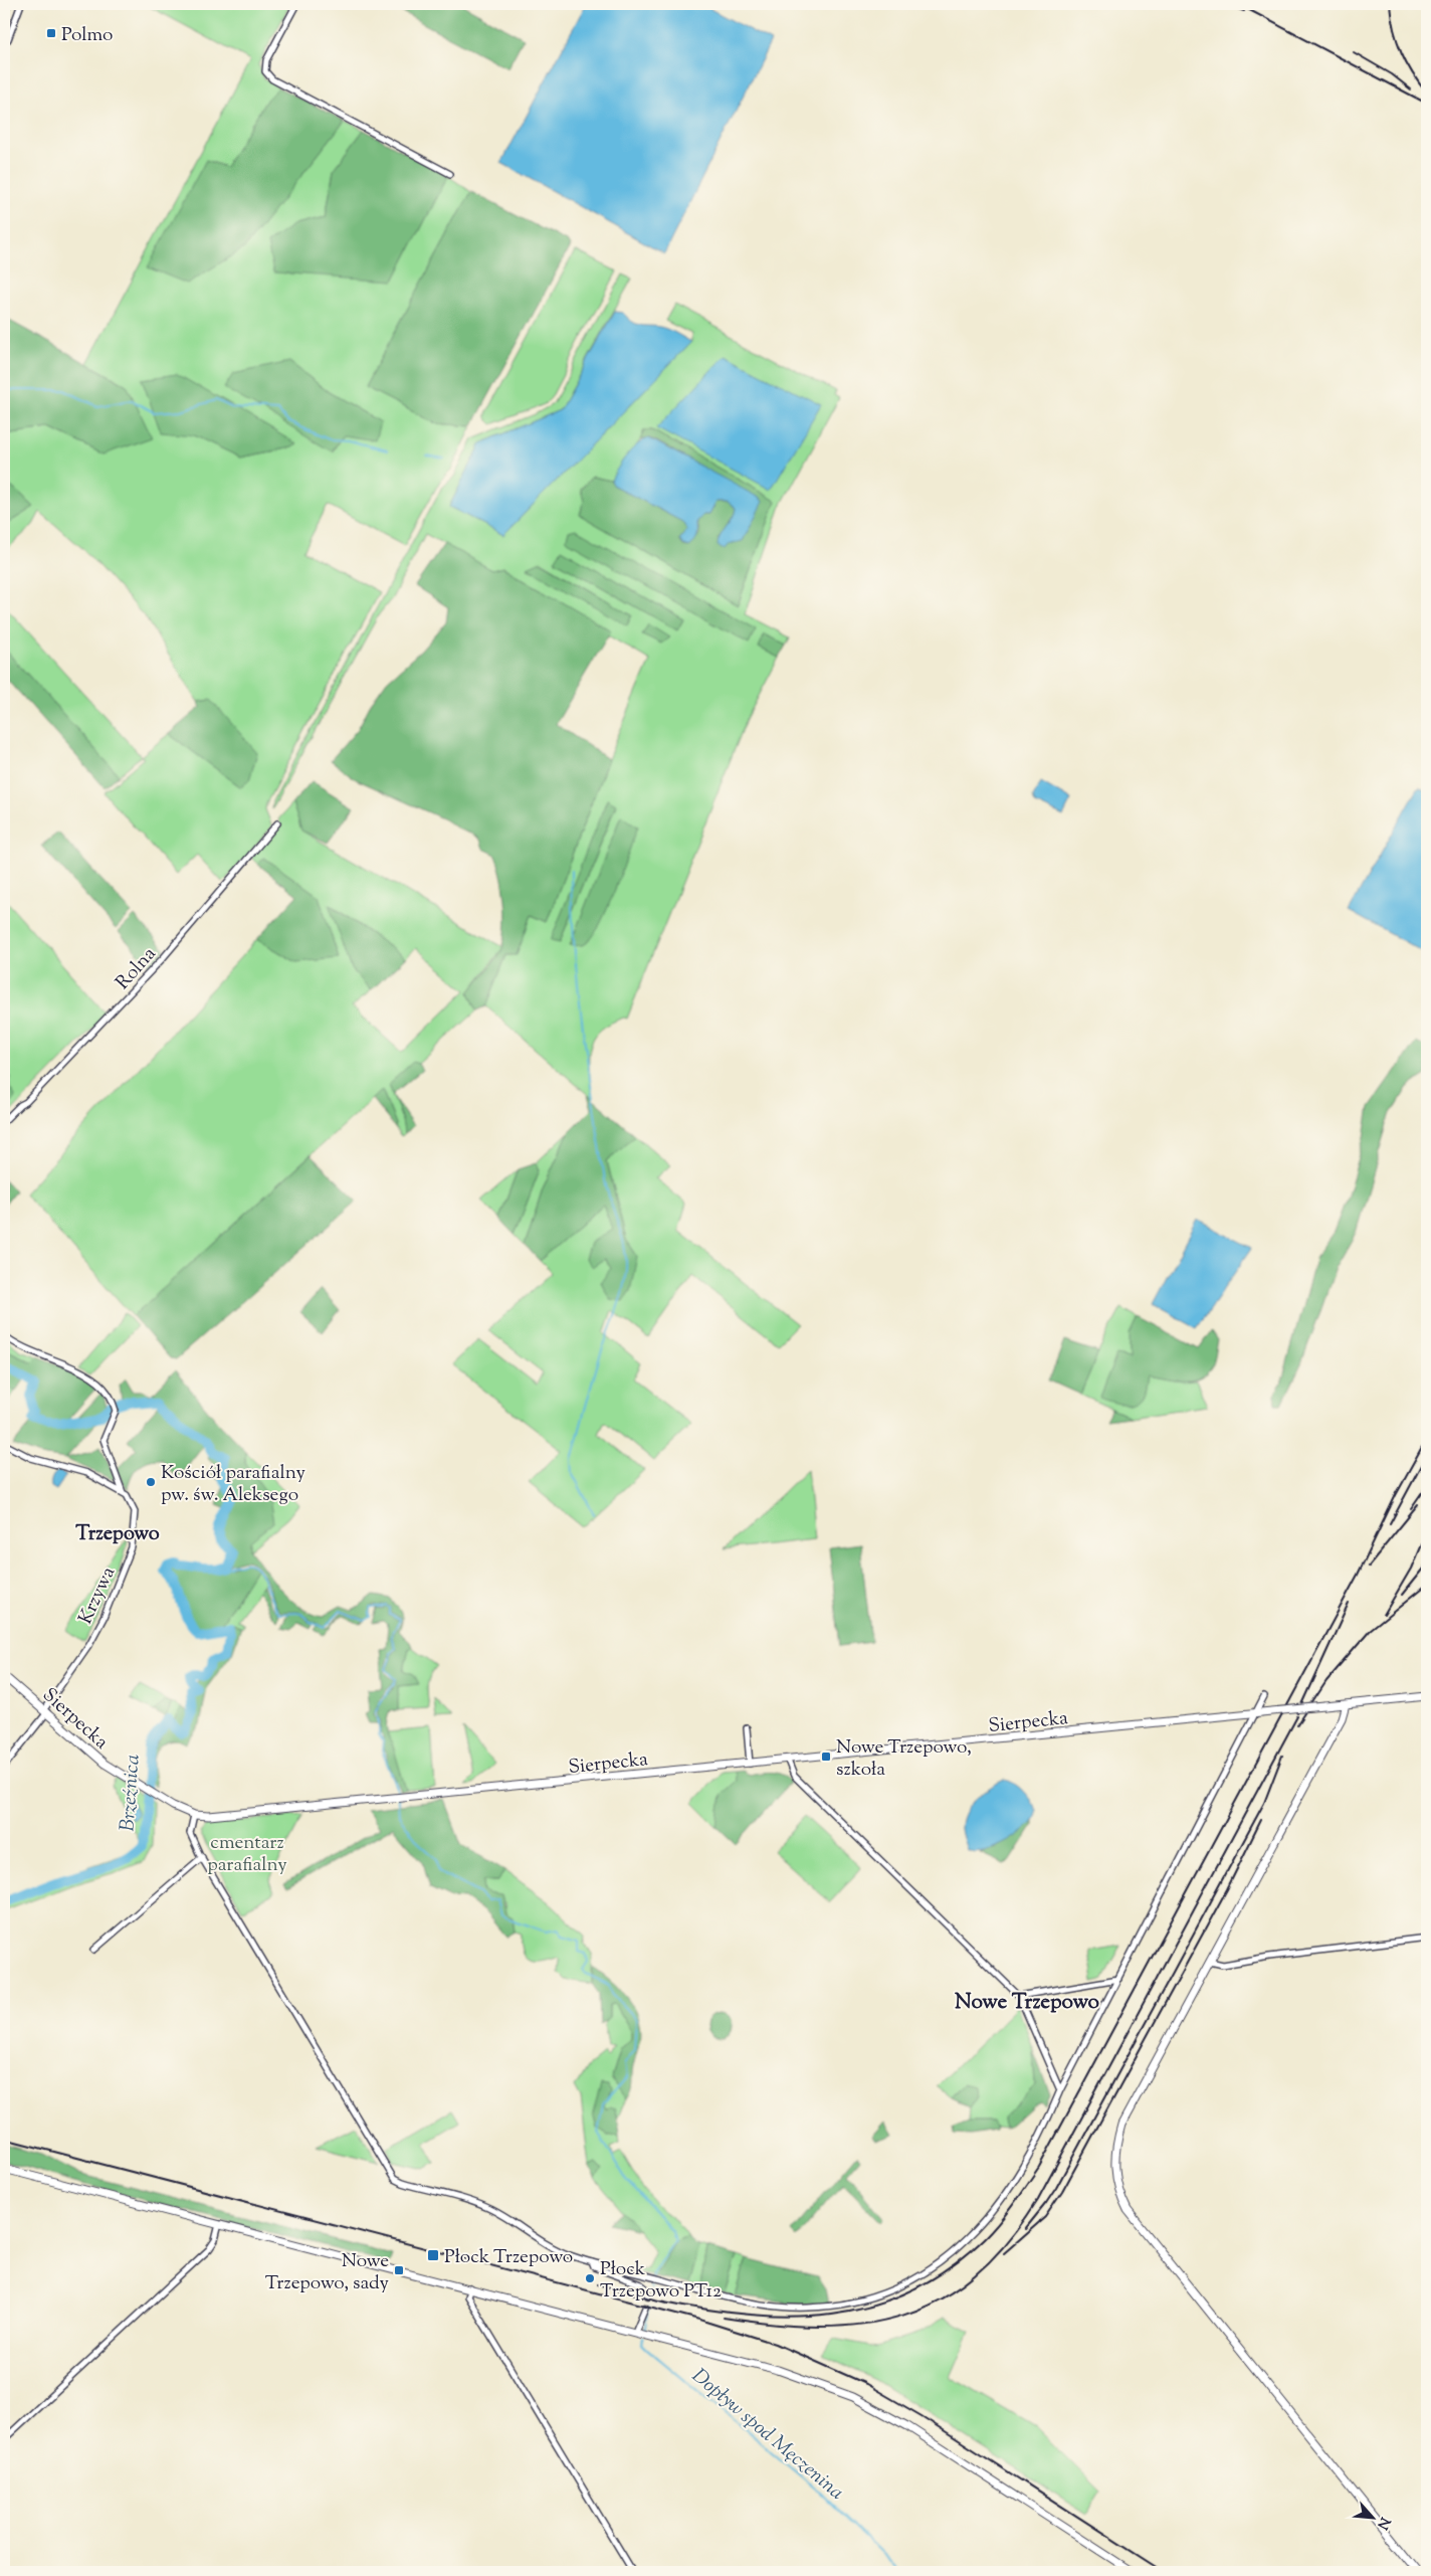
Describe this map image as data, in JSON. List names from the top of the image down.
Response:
{
  "streets": {
    "street": ["Rolna", "Krzywa", "Sierpecka"]
  },
  "crossings": [
    ["Krzywa", "Sierpecka"]
  ],
  "districts": ["Trzepowo", "Nowe Trzepowo"],
  "water": ["Brzeźnica", "Dopływ spod Męczenina"],
  "parks": ["cmentarz parafialny"],
  "places": {
    "transit": [
      "Polmo",
      "Nowe Trzepowo, szkoła",
      "Płock Trzepowo",
      "Nowe Trzepowo, sady"
    ],
    "other": ["Kościół parafialny pw. św. Aleksego", "Płock Trzepowo PT12"]
  },
  "north": "bottom right"
}
